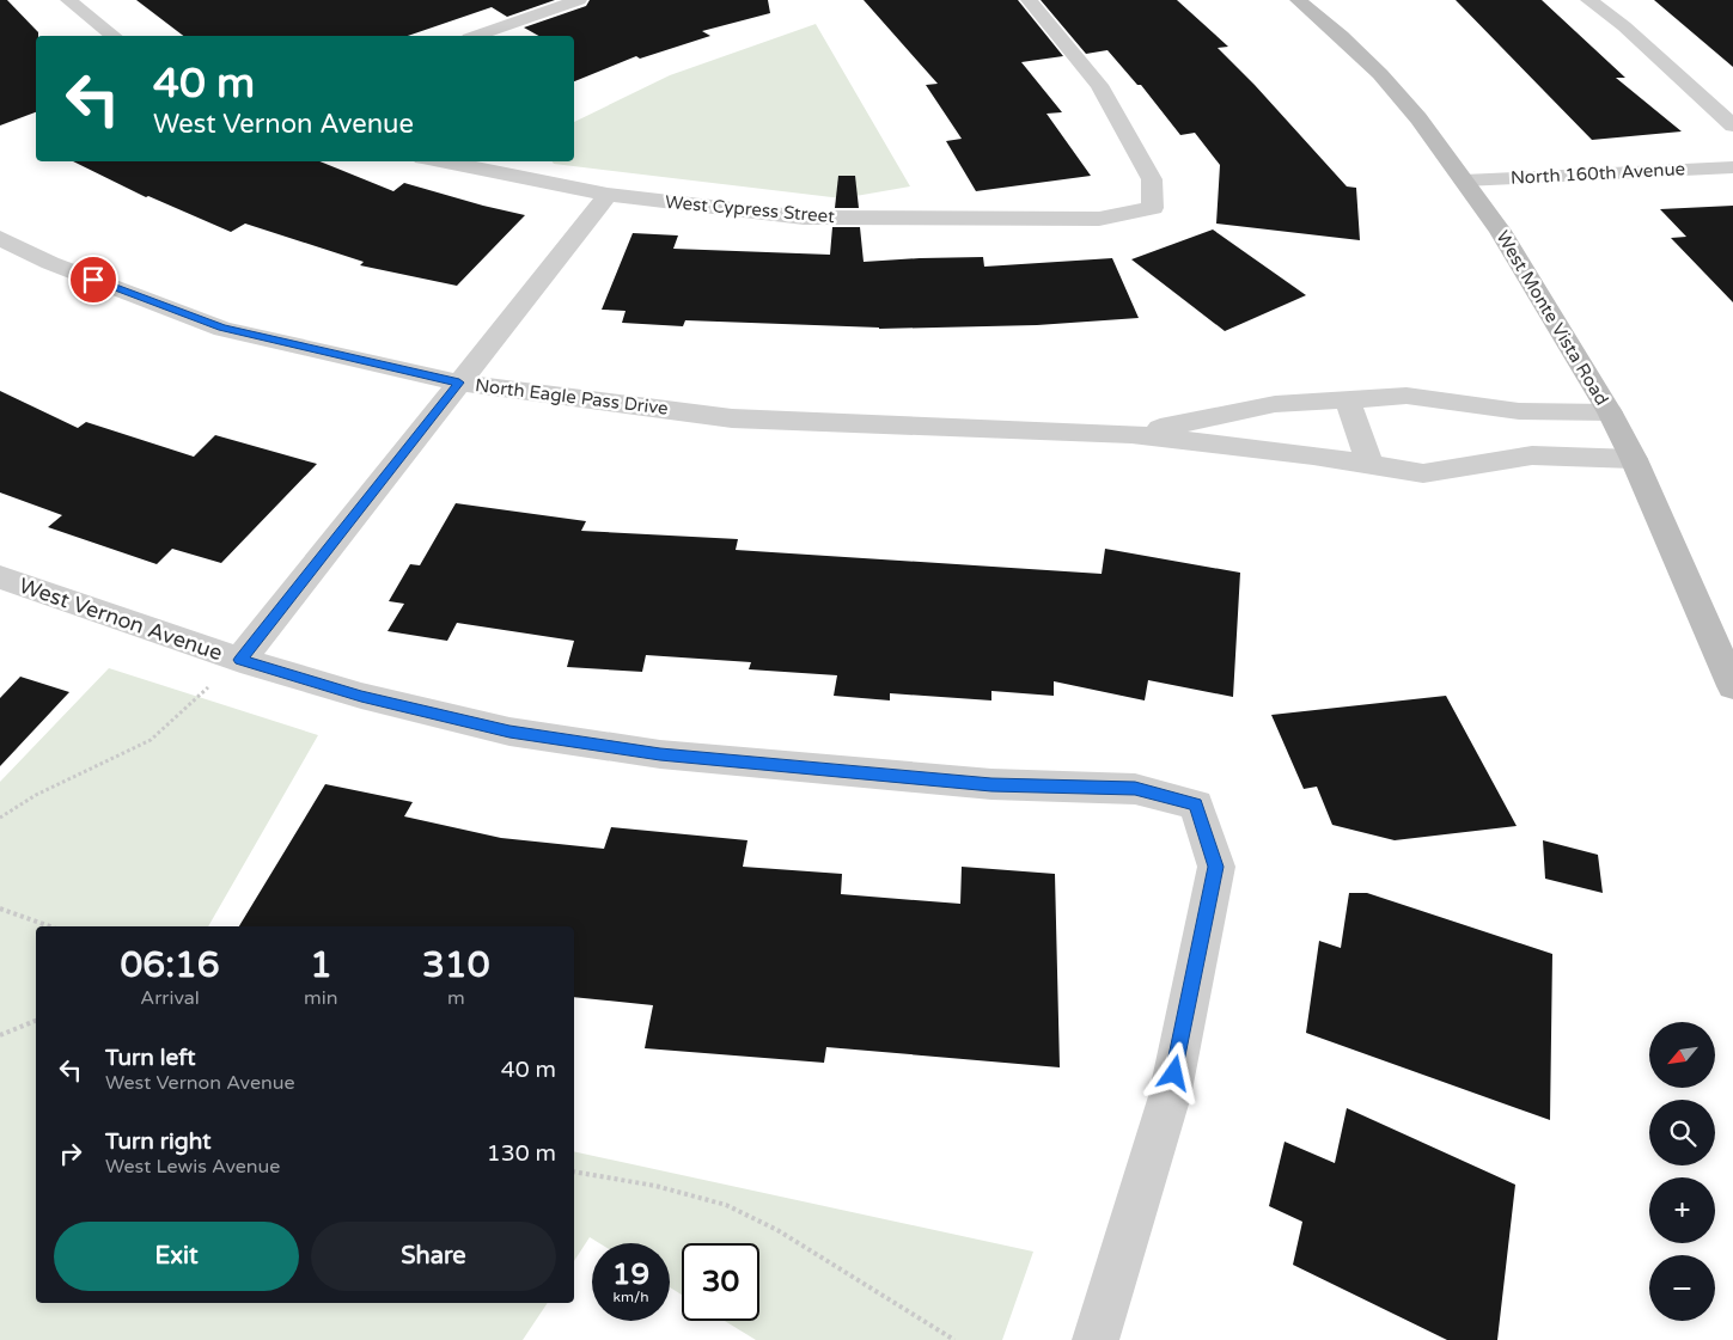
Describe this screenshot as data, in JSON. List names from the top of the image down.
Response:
{
  "streets": {
    "street": [
      "North 160th Avenue",
      "West Cypress Street",
      "West Monte Vista Road",
      "North Eagle Pass Drive",
      "West Vernon Avenue"
    ]
  },
  "crossings": [
    ["North 160th Avenue", "West Monte Vista Road"],
    ["West Monte Vista Road", "North Eagle Pass Drive"]
  ],
  "north": "bottom left",
  "page": {
    "turn": ["40 m", "West Vernon Avenue"],
    "eta": [
      "06:16",
      "Arrival",
      "1",
      "min",
      "310",
      "m"
    ],
    "map_buttons": ["+", "−"],
    "list": [
      {
        "name": "Turn left",
        "note": "West Vernon Avenue",
        "value": "40 m"
      },
      {
        "name": "Turn right",
        "note": "West Lewis Avenue",
        "value": "130 m"
      }
    ],
    "buttons": ["Exit", "Share"],
    "speed": "19 km/h",
    "limit": "30"
  }
}
